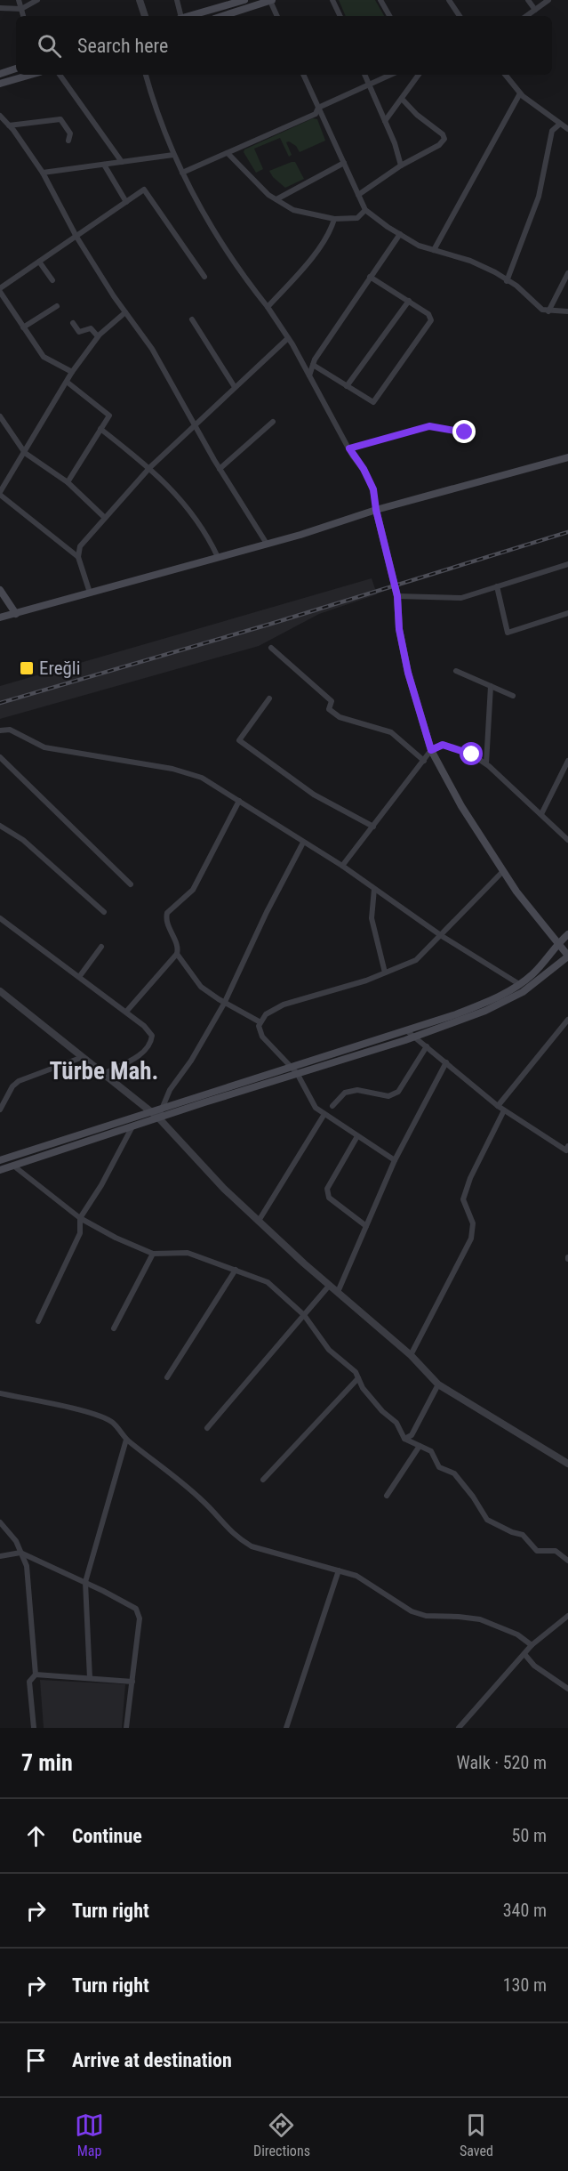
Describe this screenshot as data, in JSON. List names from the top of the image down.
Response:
{
  "districts": ["Türbe Mah."],
  "places": {
    "transit": ["Ereğli"]
  },
  "page": {
    "search": "Search here",
    "heading": ["7 min", "Walk · 520 m"],
    "list": [
      ["Continue", "50 m"],
      ["Turn right", "340 m"],
      ["Turn right", "130 m"],
      "Arrive at destination"
    ],
    "nav": ["Map", "Directions", "Saved"]
  }
}
